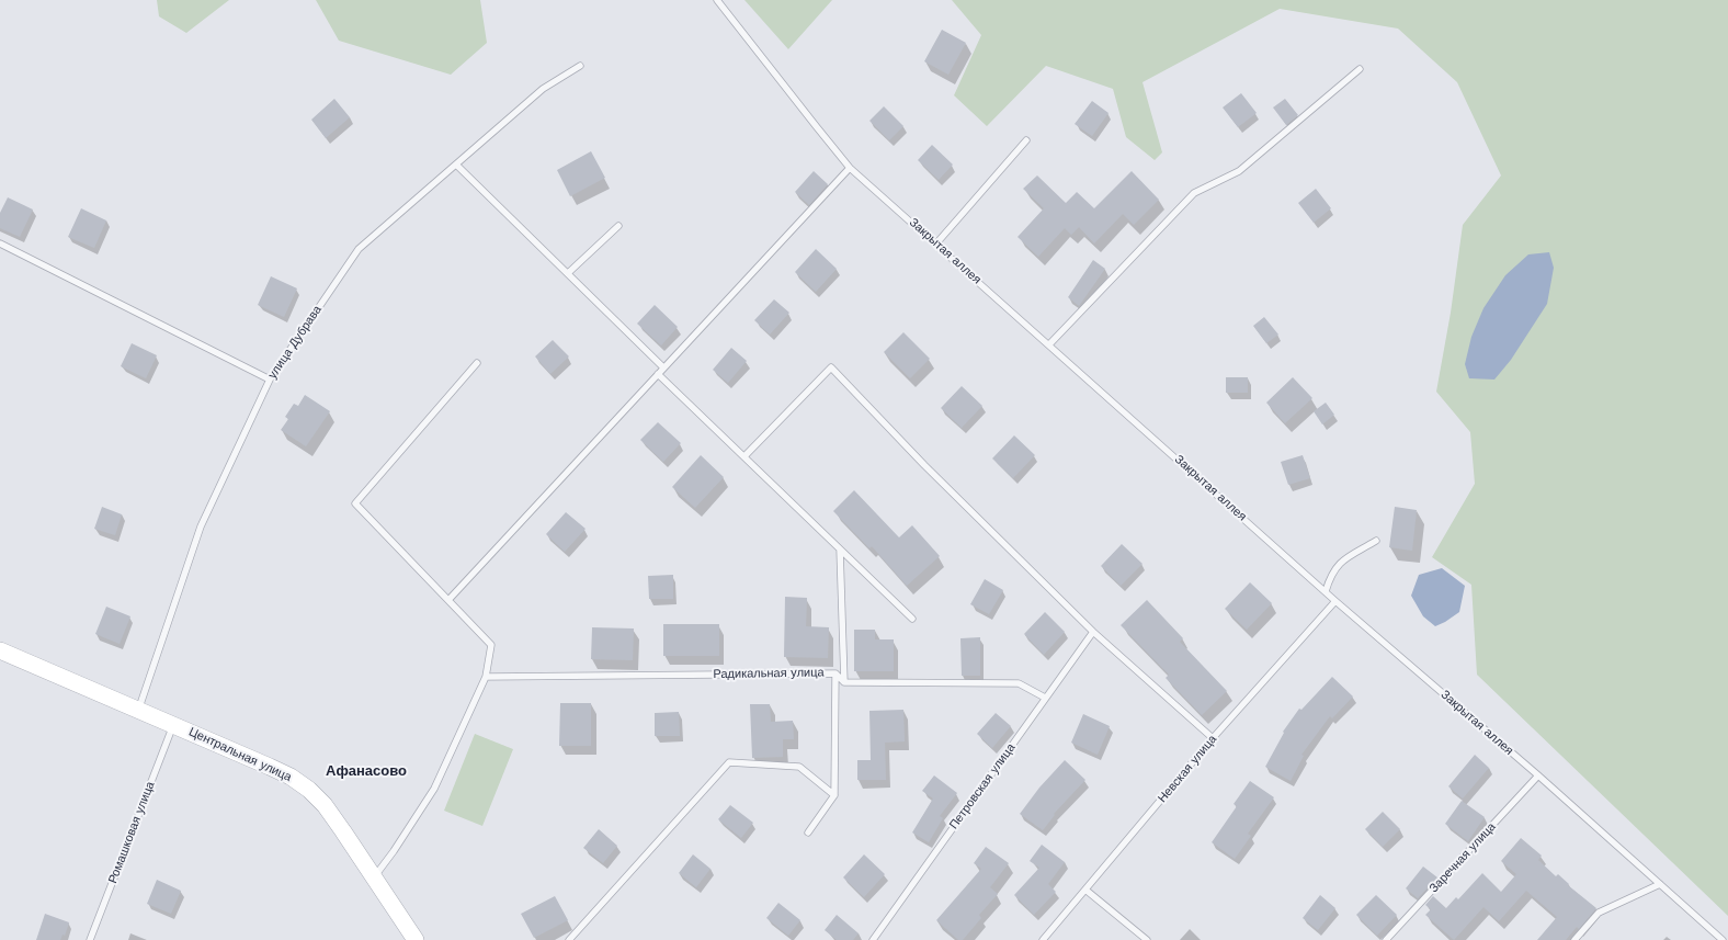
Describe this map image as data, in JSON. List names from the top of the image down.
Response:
{
  "streets": {
    "street": ["Центральная улица"],
    "lane": [
      "Закрытая аллея",
      "улица Дубрава",
      "Радикальная улица",
      "Невская улица",
      "Петровская улица",
      "Ромашковая улица",
      "Заречная улица"
    ]
  },
  "crossings": [
    ["Закрытая аллея", "Невская улица"],
    ["Закрытая аллея", "Заречная улица"],
    ["улица Дубрава", "Центральная улица"],
    ["Центральная улица", "Ромашковая улица"]
  ],
  "districts": ["Афанасово"]
}
